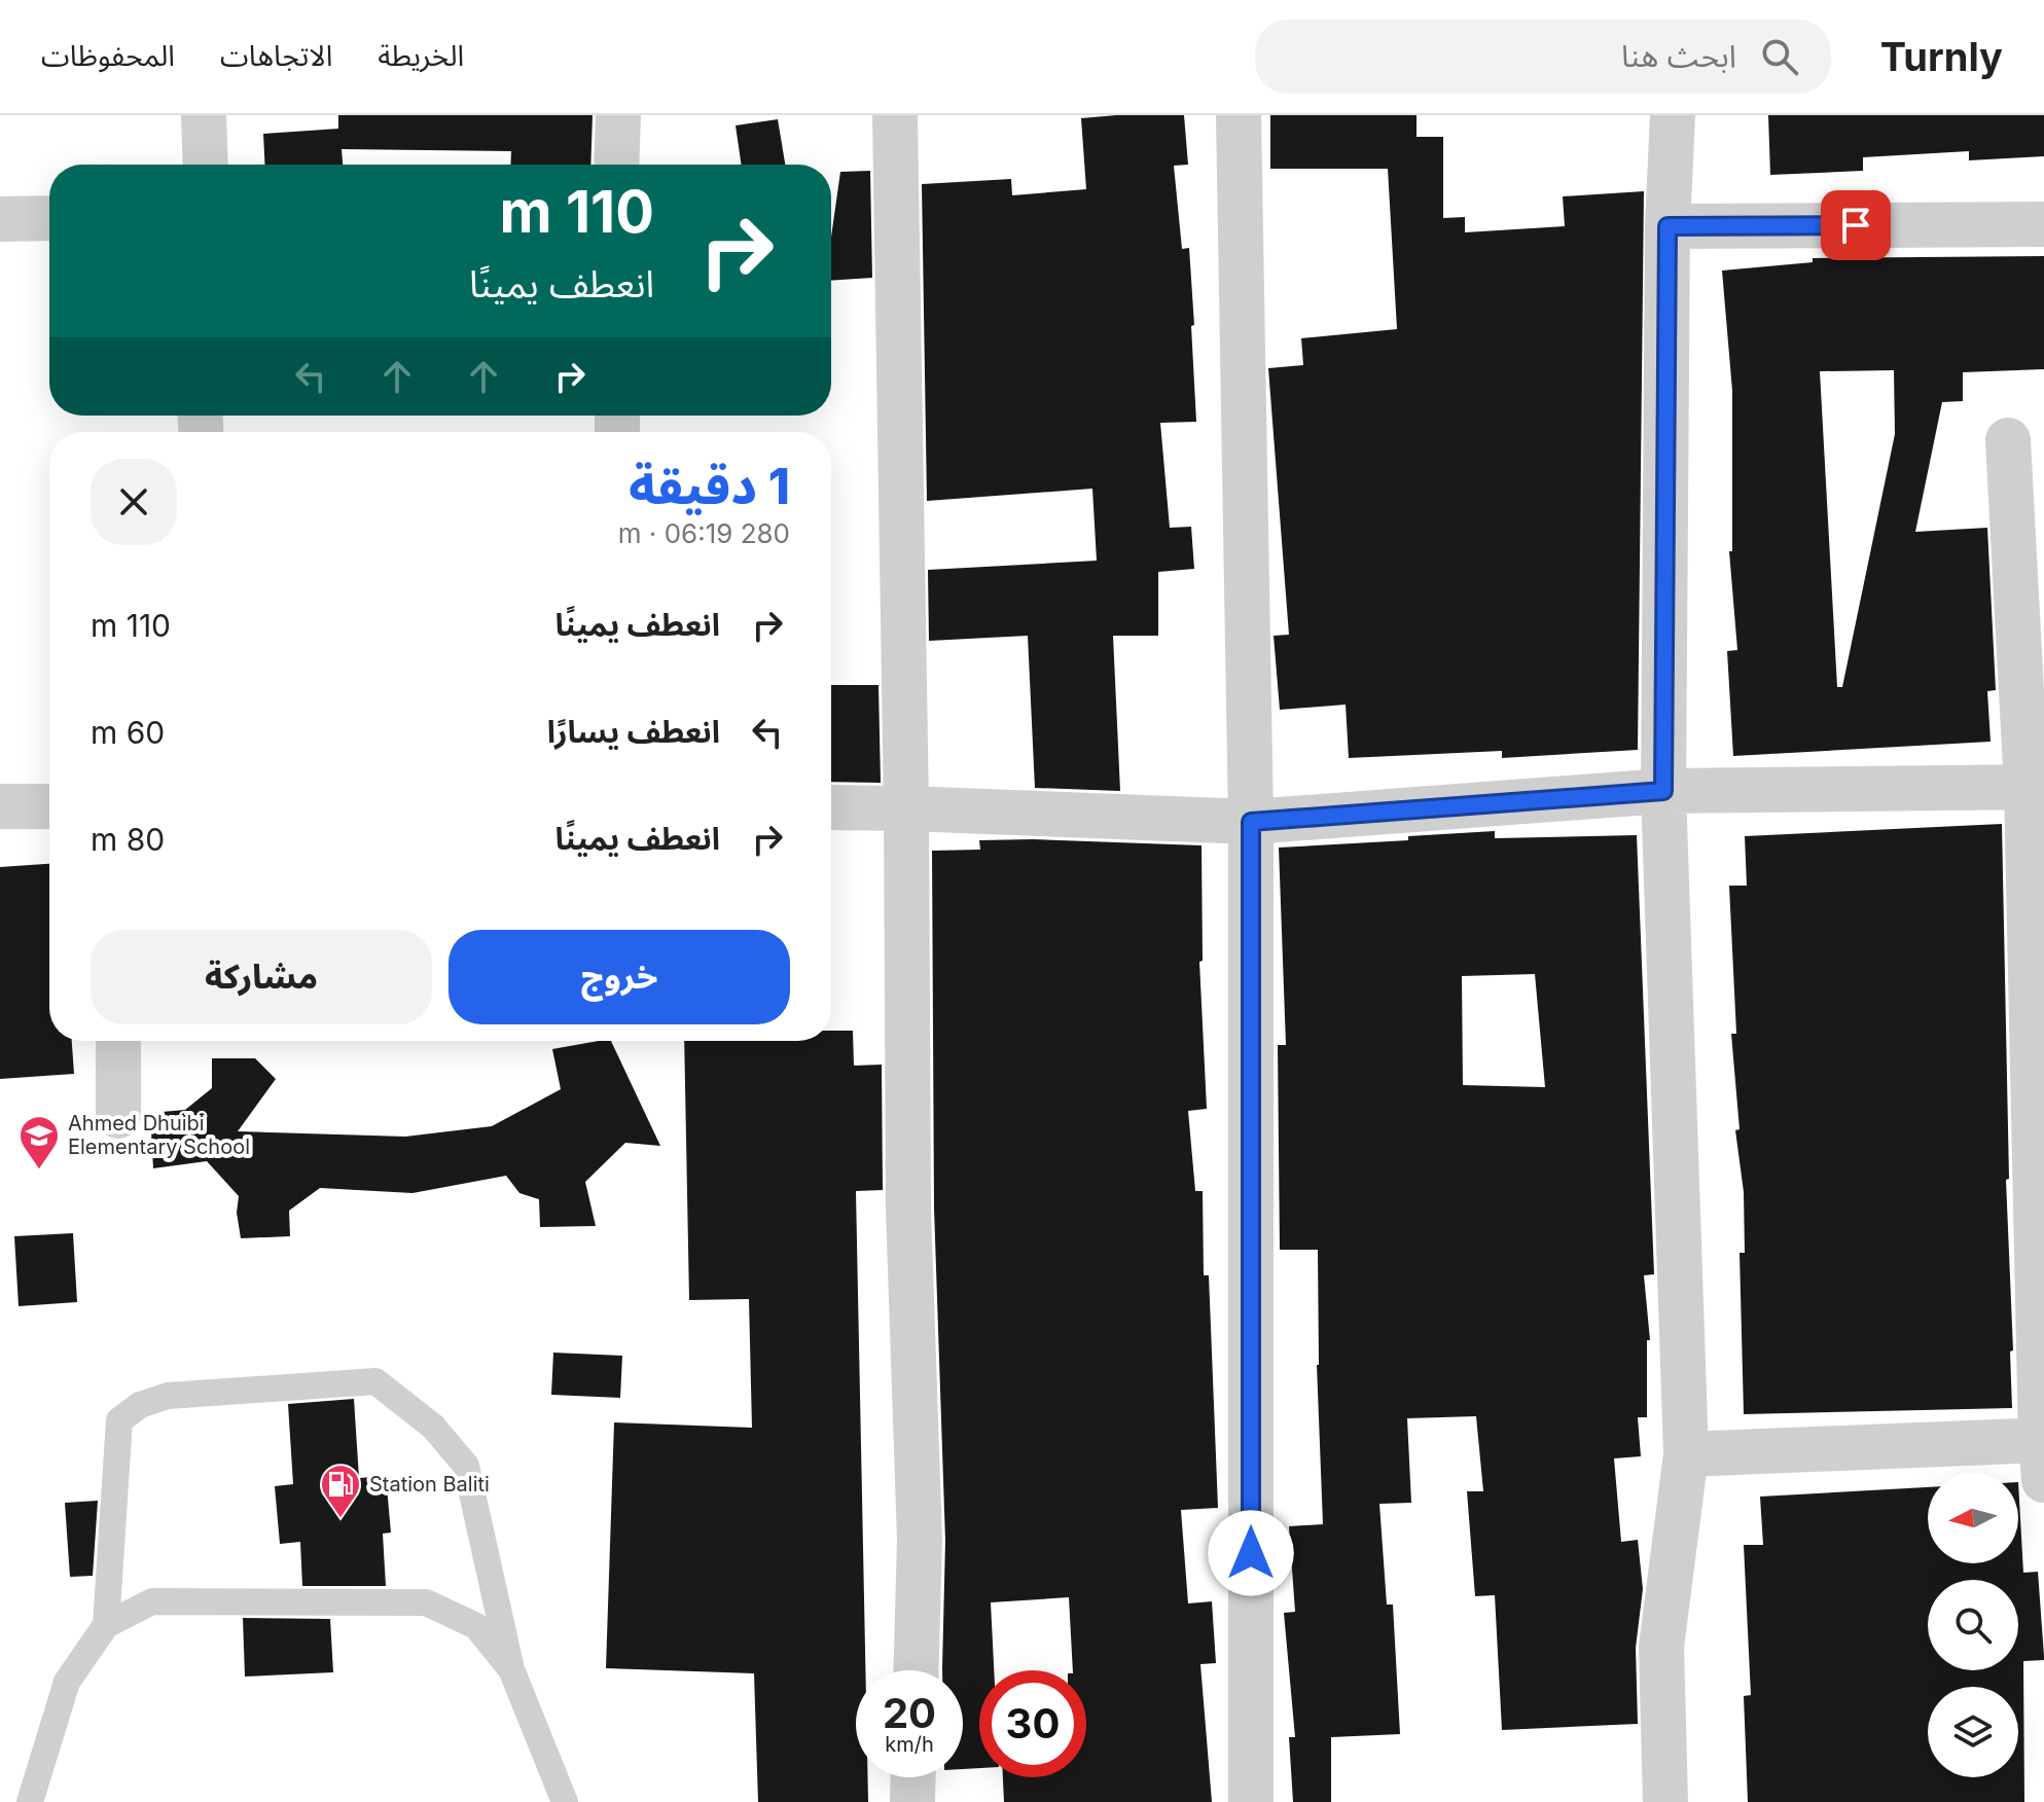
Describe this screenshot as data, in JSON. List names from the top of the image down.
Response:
{
  "places": {
    "school or university": ["Ahmed Dhuibi Elementary School"],
    "fuel station": ["Station Baliti"]
  },
  "north": "left",
  "page": {
    "header": "Turnly",
    "search": "ابحث هنا",
    "nav": ["الخريطة", "الاتجاهات", "المحفوظات"],
    "turn": ["110 m", "انعطف يمينًا"],
    "heading": ["1 دقيقة", "280 m · 06:19"],
    "list": [
      {
        "name": "انعطف يمينًا",
        "value": "110 m"
      },
      {
        "name": "انعطف يسارًا",
        "value": "60 m"
      },
      {
        "name": "انعطف يمينًا",
        "value": "80 m"
      }
    ],
    "buttons": ["خروج", "مشاركة"],
    "speed": "20 km/h",
    "limit": "30"
  }
}
